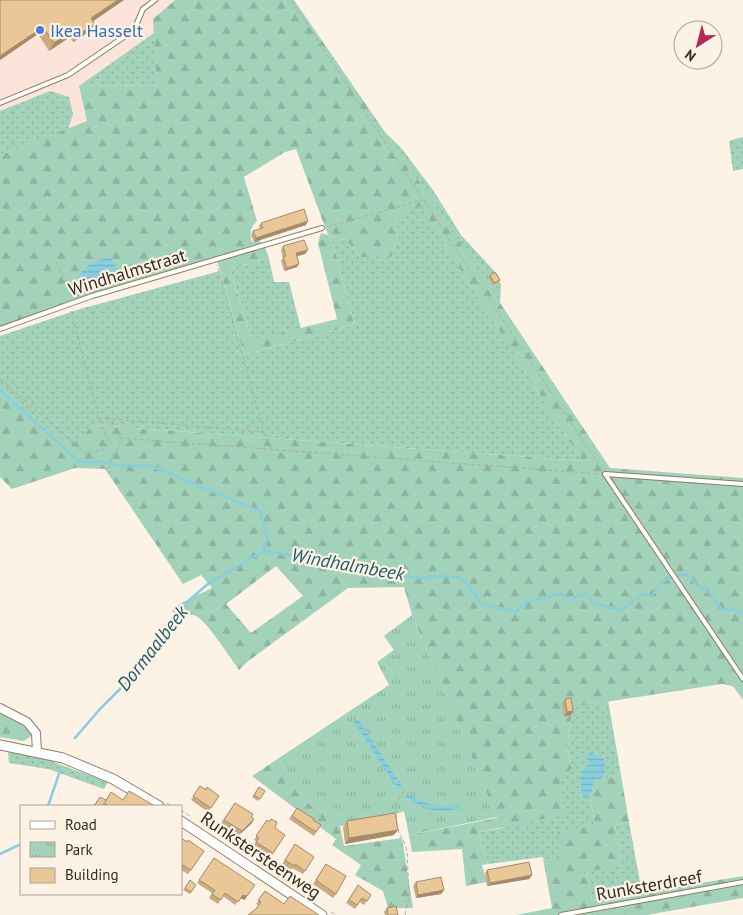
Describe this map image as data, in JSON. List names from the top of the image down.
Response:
{
  "streets": {
    "street": ["Runkstersteenweg"],
    "lane": ["Windhalmstraat", "Runksterdreef"]
  },
  "water": ["Windhalmbeek", "Dormaalbeek"],
  "places": ["Ikea Hasselt"],
  "legend": ["Road", "Park", "Building"],
  "north": "bottom left"
}
